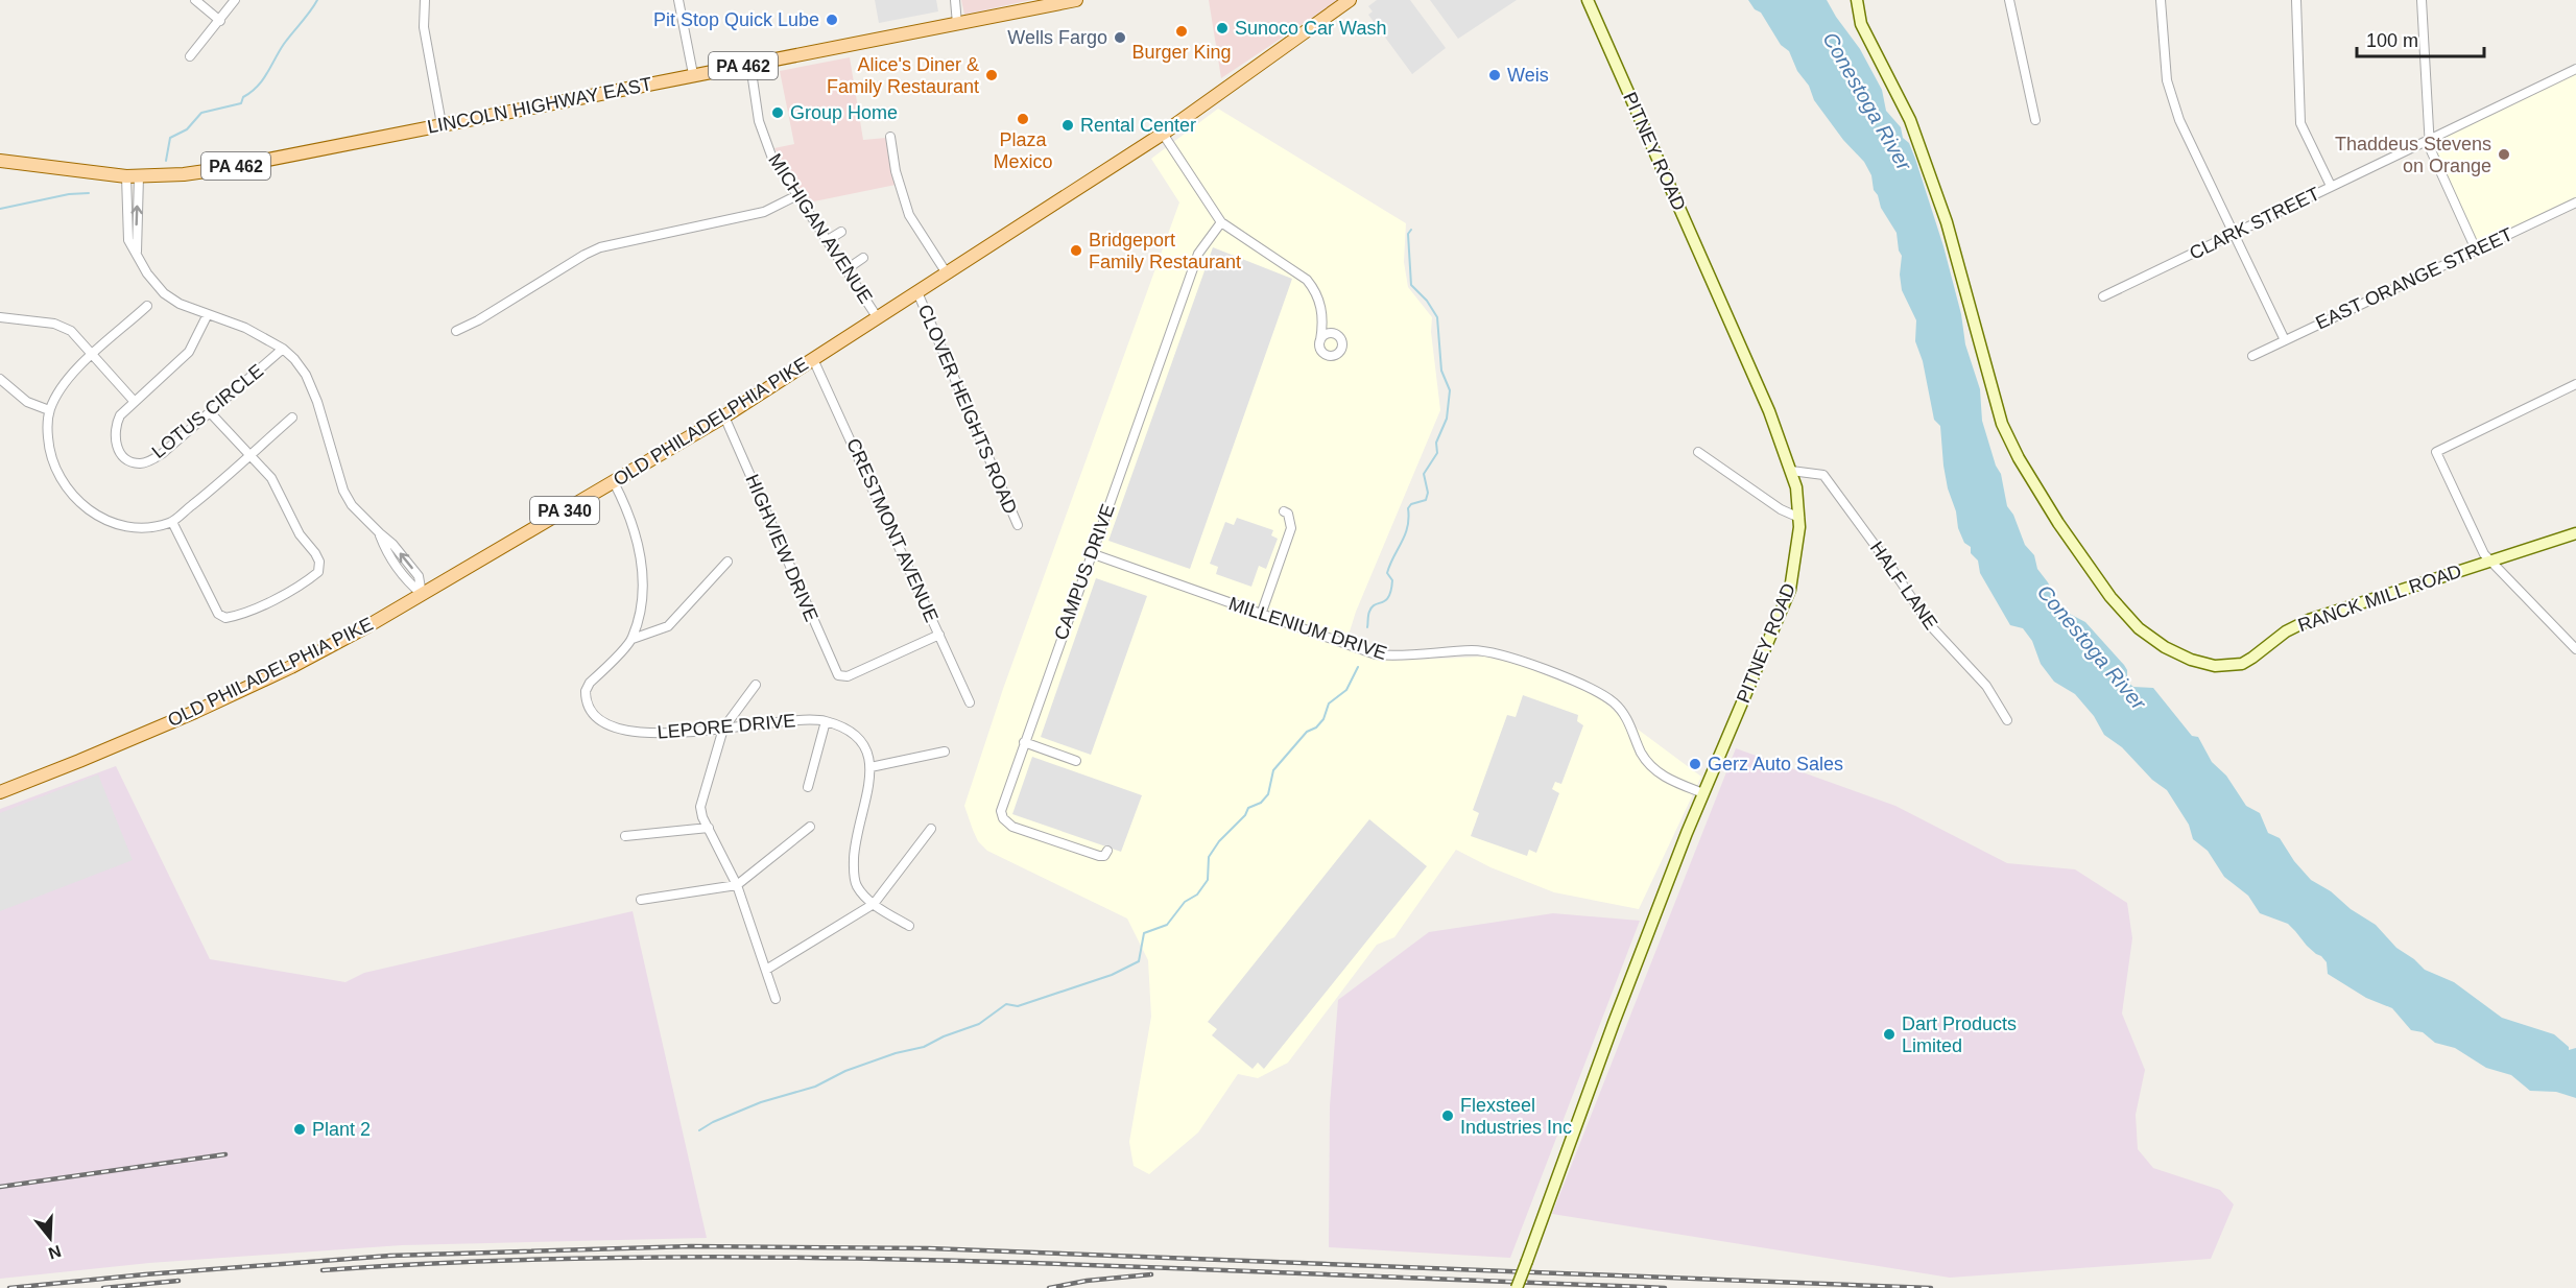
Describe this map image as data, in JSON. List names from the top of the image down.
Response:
{
  "streets": {
    "main road": [
      "PA 462",
      "LINCOLN HIGHWAY EAST",
      "PITNEY ROAD",
      "OLD PHILADELPHIA PIKE",
      "PA 340",
      "RANCK MILL ROAD"
    ],
    "street": [
      "CLARK STREET",
      "MICHIGAN AVENUE",
      "EAST ORANGE STREET",
      "CLOVER HEIGHTS ROAD",
      "LOTUS CIRCLE",
      "CRESTMONT AVENUE",
      "HIGHVIEW DRIVE",
      "CAMPUS DRIVE",
      "HALF LANE",
      "MILLENIUM DRIVE",
      "LEPORE DRIVE"
    ]
  },
  "crossings": [
    ["LINCOLN HIGHWAY EAST", "MICHIGAN AVENUE"],
    ["PITNEY ROAD", "HALF LANE"],
    ["PITNEY ROAD", "MILLENIUM DRIVE"],
    ["MICHIGAN AVENUE", "OLD PHILADELPHIA PIKE"],
    ["CLOVER HEIGHTS ROAD", "OLD PHILADELPHIA PIKE"],
    ["OLD PHILADELPHIA PIKE", "CRESTMONT AVENUE"],
    ["OLD PHILADELPHIA PIKE", "HIGHVIEW DRIVE"],
    ["CRESTMONT AVENUE", "HIGHVIEW DRIVE"],
    ["CAMPUS DRIVE", "MILLENIUM DRIVE"]
  ],
  "water": ["Conestoga River"],
  "places": [
    "Pit Stop Quick Lube",
    "Sunoco Car Wash",
    "Burger King",
    "Wells Fargo",
    "Alice's Diner & Family Restaurant",
    "Weis",
    "Group Home",
    "Plaza Mexico",
    "Rental Center",
    "Thaddeus Stevens on Orange",
    "Bridgeport Family Restaurant",
    "Gerz Auto Sales",
    "Dart Products Limited",
    "Flexsteel Industries Inc",
    "Plant 2"
  ],
  "scale_bar": "100 m",
  "north": "bottom"
}
